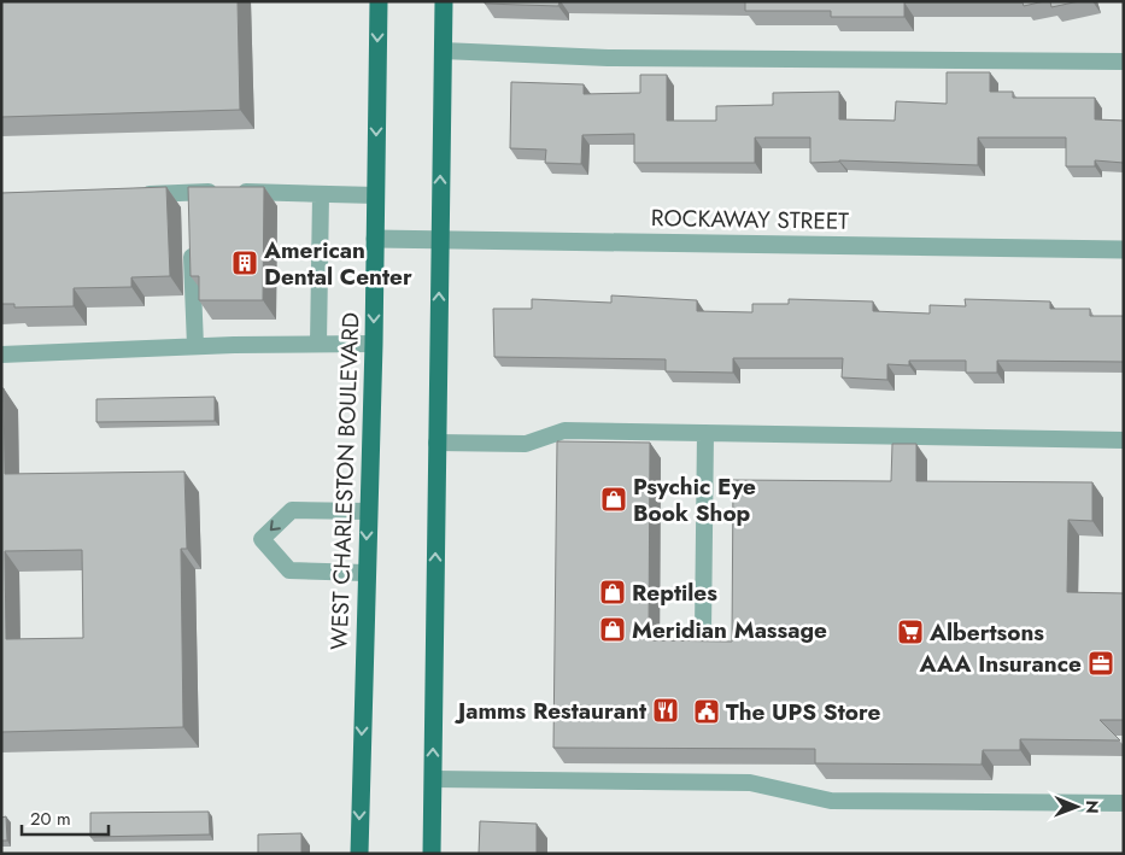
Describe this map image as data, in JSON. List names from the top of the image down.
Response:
{
  "streets": {
    "main road": ["WEST CHARLESTON BOULEVARD"],
    "street": ["ROCKAWAY STREET"]
  },
  "crossings": [
    ["ROCKAWAY STREET", "WEST CHARLESTON BOULEVARD"]
  ],
  "places": {
    "building": ["American Dental Center"],
    "shop": ["Psychic Eye Book Shop", "Reptiles", "Meridian Massage"],
    "supermarket": ["Albertsons"],
    "office": ["AAA Insurance"],
    "restaurant": ["Jamms Restaurant"],
    "public building": ["The UPS Store"]
  },
  "scale_bar": "20 m",
  "north": "right"
}
